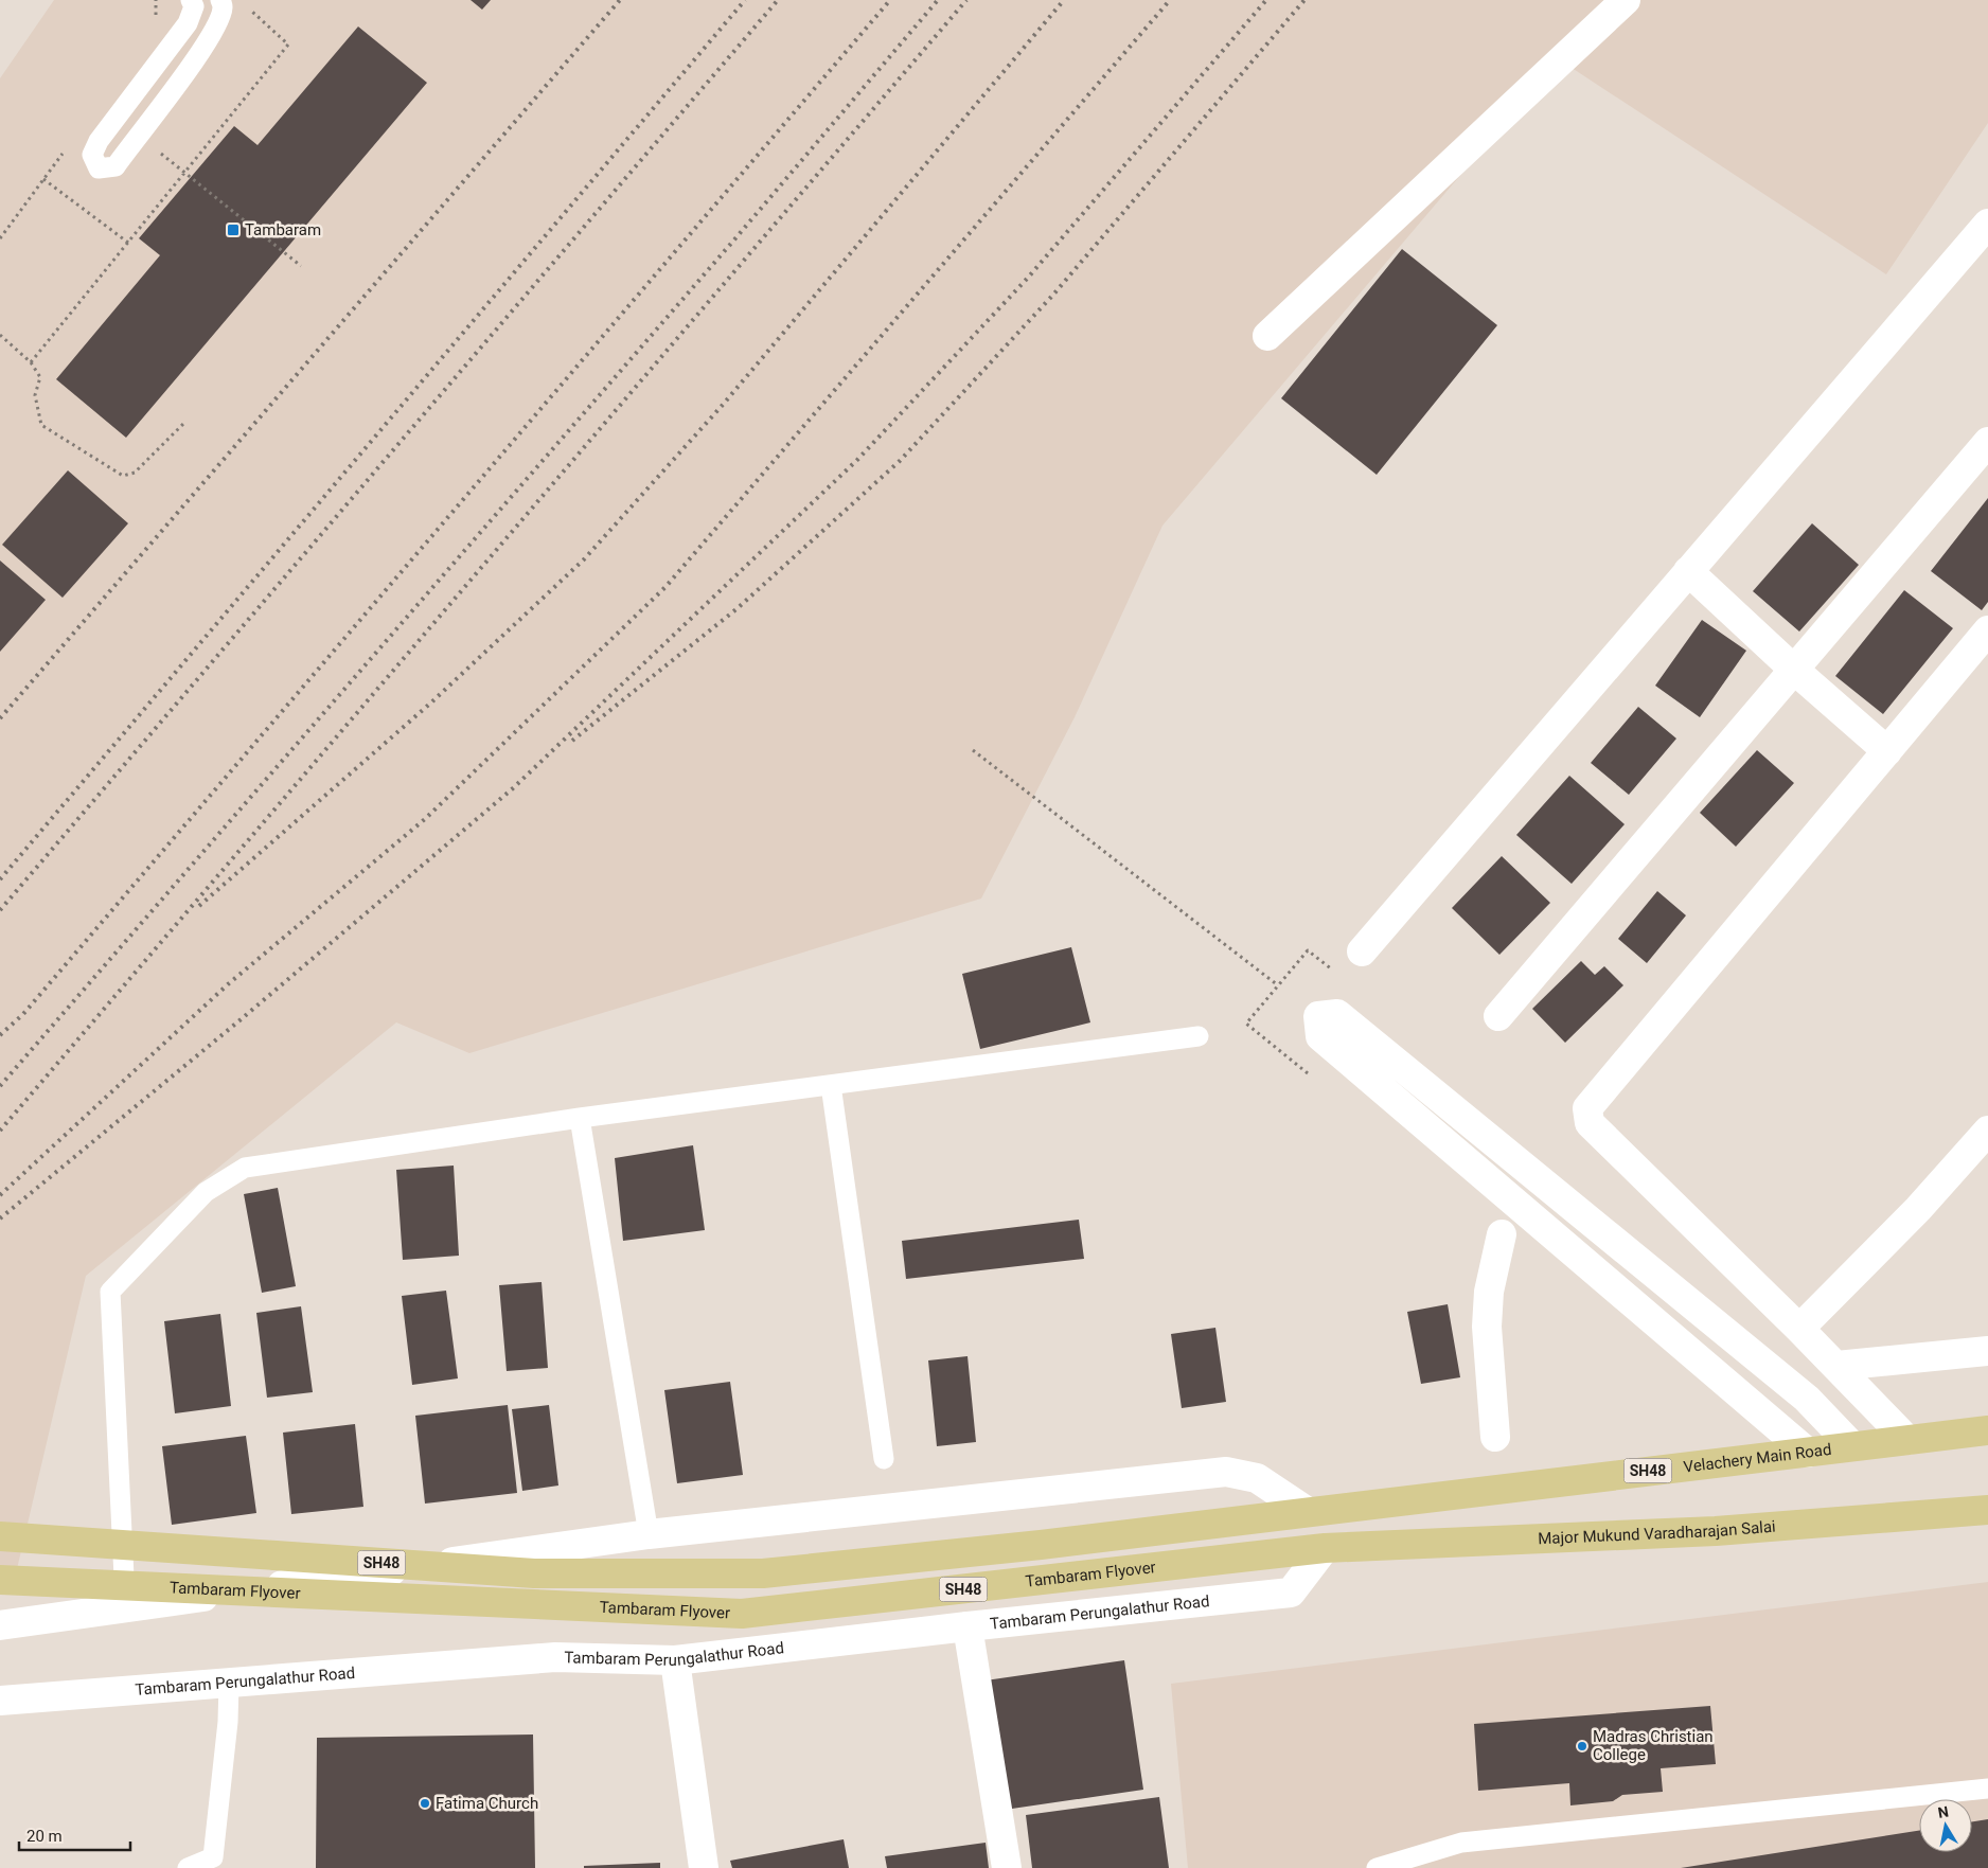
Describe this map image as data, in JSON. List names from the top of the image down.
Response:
{
  "streets": {
    "main road": [
      "Velachery Main Road",
      "SH48",
      "Major Mukund Varadharajan Salai",
      "Tambaram Flyover"
    ],
    "street": ["Tambaram Perungalathur Road"]
  },
  "crossings": [
    ["Velachery Main Road", "SH48"],
    ["Major Mukund Varadharajan Salai", "Tambaram Flyover"],
    ["Major Mukund Varadharajan Salai", "Tambaram Perungalathur Road"],
    ["Tambaram Flyover", "Tambaram Perungalathur Road"]
  ],
  "places": {
    "transit": ["Tambaram"],
    "other": ["Madras Christian College", "Fatima Church"]
  },
  "scale_bar": "20 m",
  "north": "top"
}
